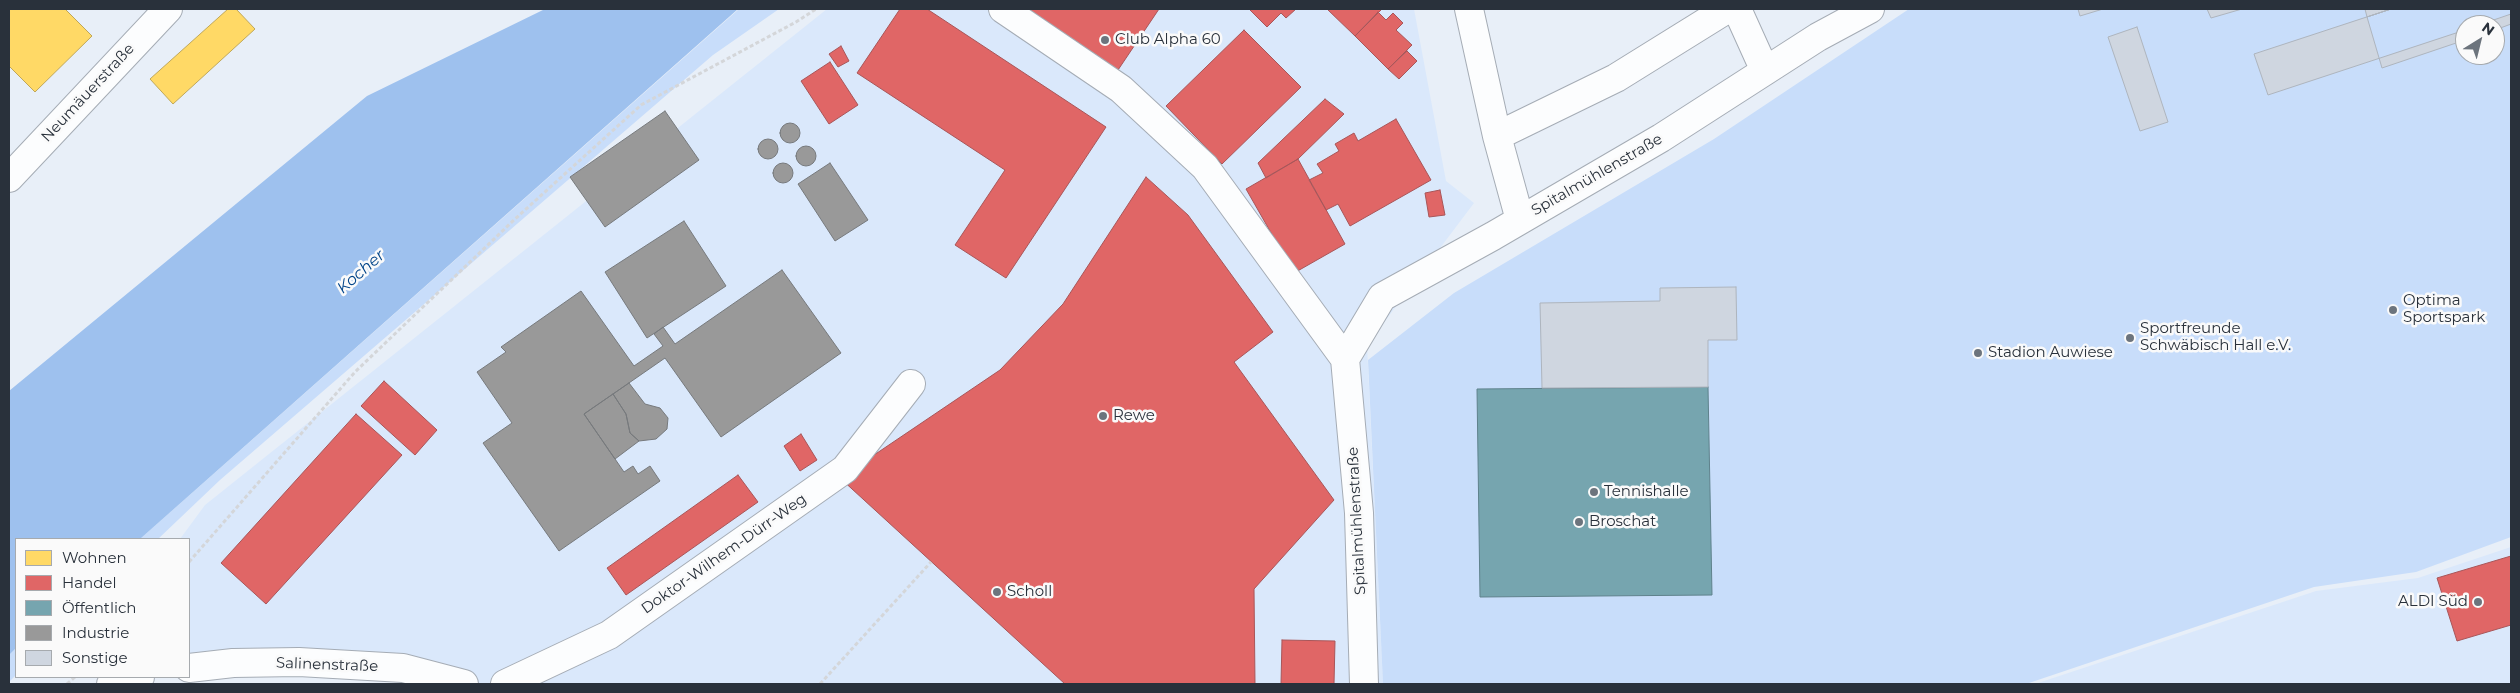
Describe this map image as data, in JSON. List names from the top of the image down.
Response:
{
  "streets": {
    "street": [
      "Neumäuerstraße",
      "Spitalmühlenstraße",
      "Doktor-Wilhem-Dürr-Weg",
      "Salinenstraße"
    ]
  },
  "water": ["Kocher"],
  "places": [
    "Club Alpha 60",
    "Optima Sportspark",
    "Sportfreunde Schwäbisch Hall e.V.",
    "Stadion Auwiese",
    "Rewe",
    "Tennishalle",
    "Broschat",
    "Scholl",
    "ALDI Süd"
  ],
  "legend": [
    "Wohnen",
    "Handel",
    "Öffentlich",
    "Industrie",
    "Sonstige"
  ],
  "north": "top right"
}
